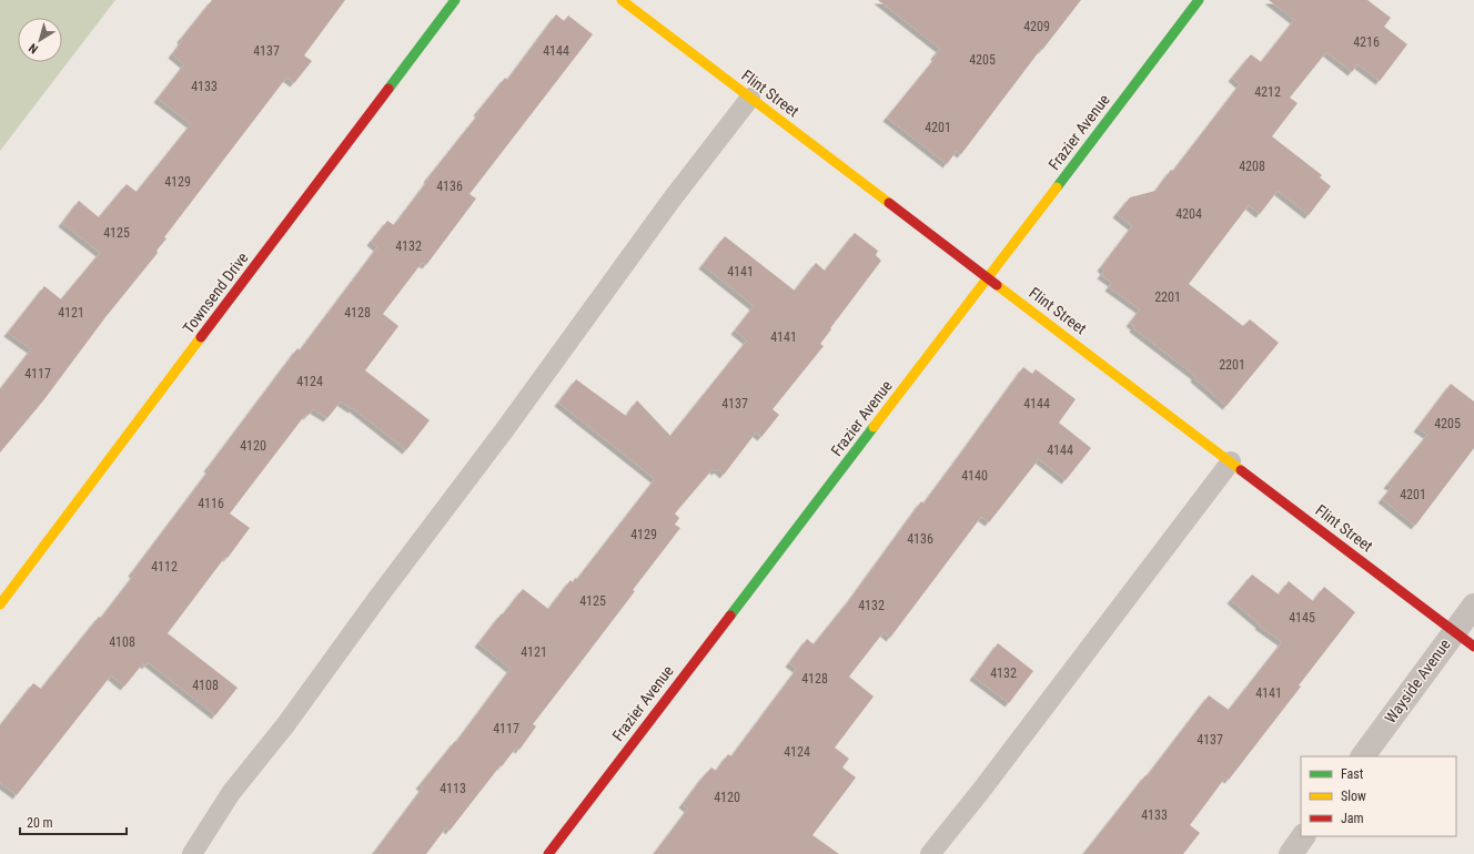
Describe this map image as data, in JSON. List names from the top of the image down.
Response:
{
  "streets": {
    "street": [
      "Flint Street",
      "Frazier Avenue",
      "Townsend Drive",
      "Wayside Avenue"
    ]
  },
  "crossings": [
    ["Flint Street", "Frazier Avenue"],
    ["Flint Street", "Wayside Avenue"]
  ],
  "house_numbers": [
    "4209",
    "4216",
    "4137",
    "4144",
    "4205",
    "4133",
    "4212",
    "4201",
    "4208",
    "4129",
    "4136",
    "4204",
    "4125",
    "4132",
    "4141",
    "2201",
    "4121",
    "4128",
    "4141",
    "2201",
    "4117",
    "4124",
    "4137",
    "4144",
    "4205",
    "4120",
    "4144",
    "4140",
    "4201",
    "4116",
    "4129",
    "4136",
    "4112",
    "4125",
    "4132",
    "4145",
    "4108",
    "4121",
    "4132",
    "4128",
    "4108",
    "4141",
    "4117",
    "4137",
    "4124",
    "4113",
    "4120",
    "4133"
  ],
  "legend": ["Fast", "Slow", "Jam"],
  "scale_bar": "20 m",
  "north": "bottom left"
}
